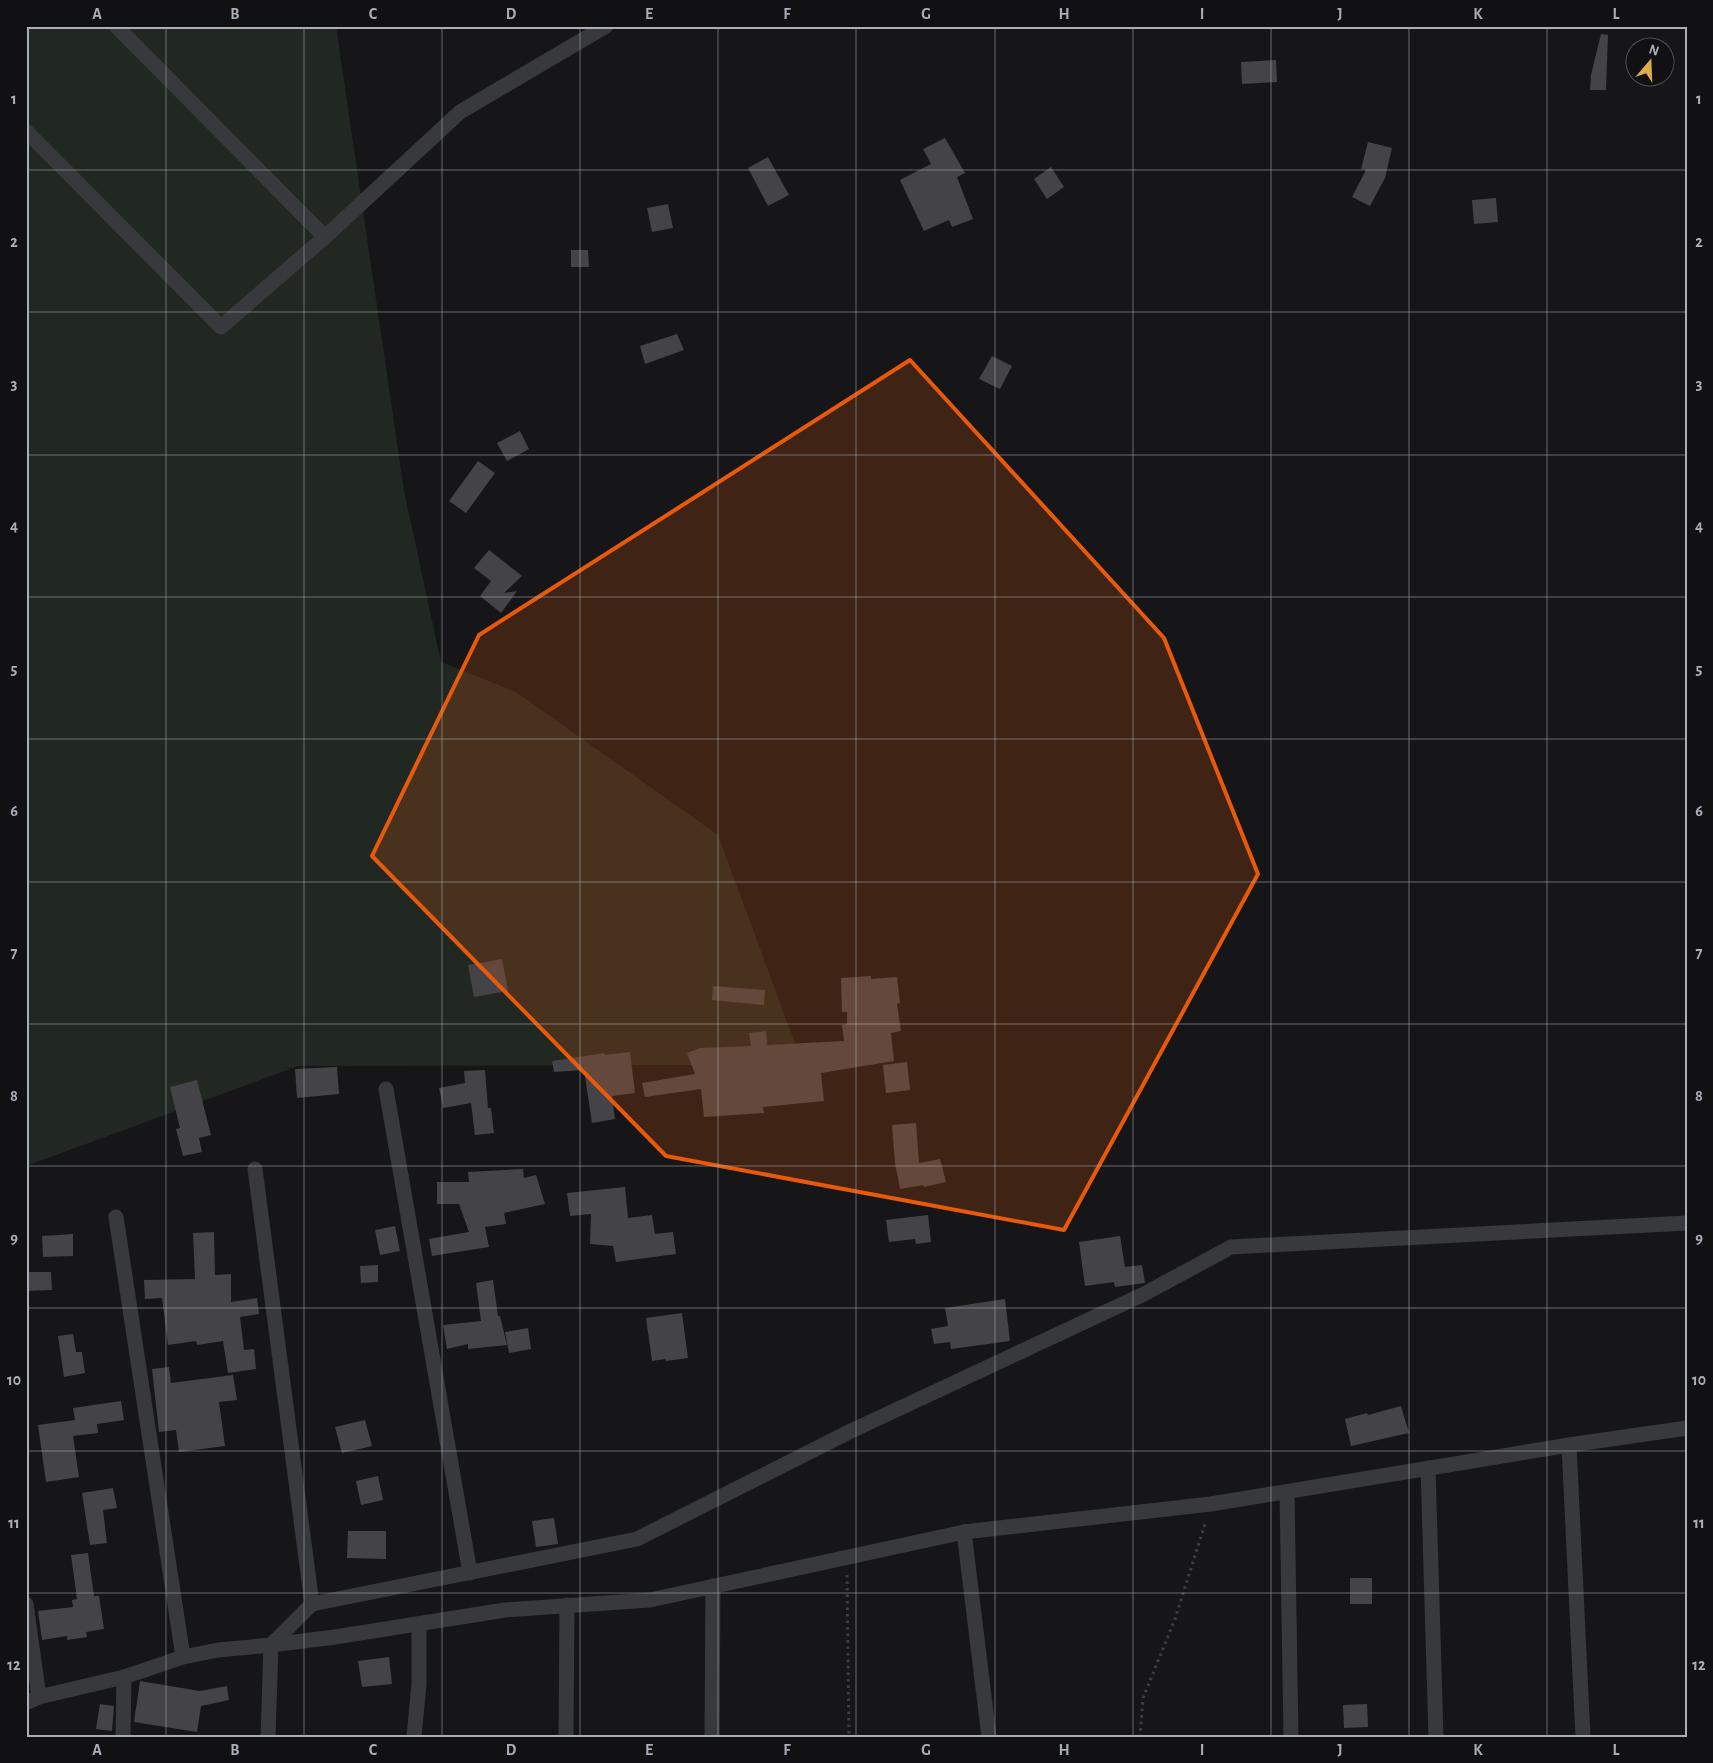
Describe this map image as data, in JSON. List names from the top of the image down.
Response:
{
  "north": "top",
  "grid": {
    "columns": [
      "A",
      "B",
      "C",
      "D",
      "E",
      "F",
      "G",
      "H",
      "I",
      "J",
      "K",
      "L"
    ],
    "rows": [
      "1",
      "2",
      "3",
      "4",
      "5",
      "6",
      "7",
      "8",
      "9",
      "10",
      "11",
      "12"
    ]
  }
}
